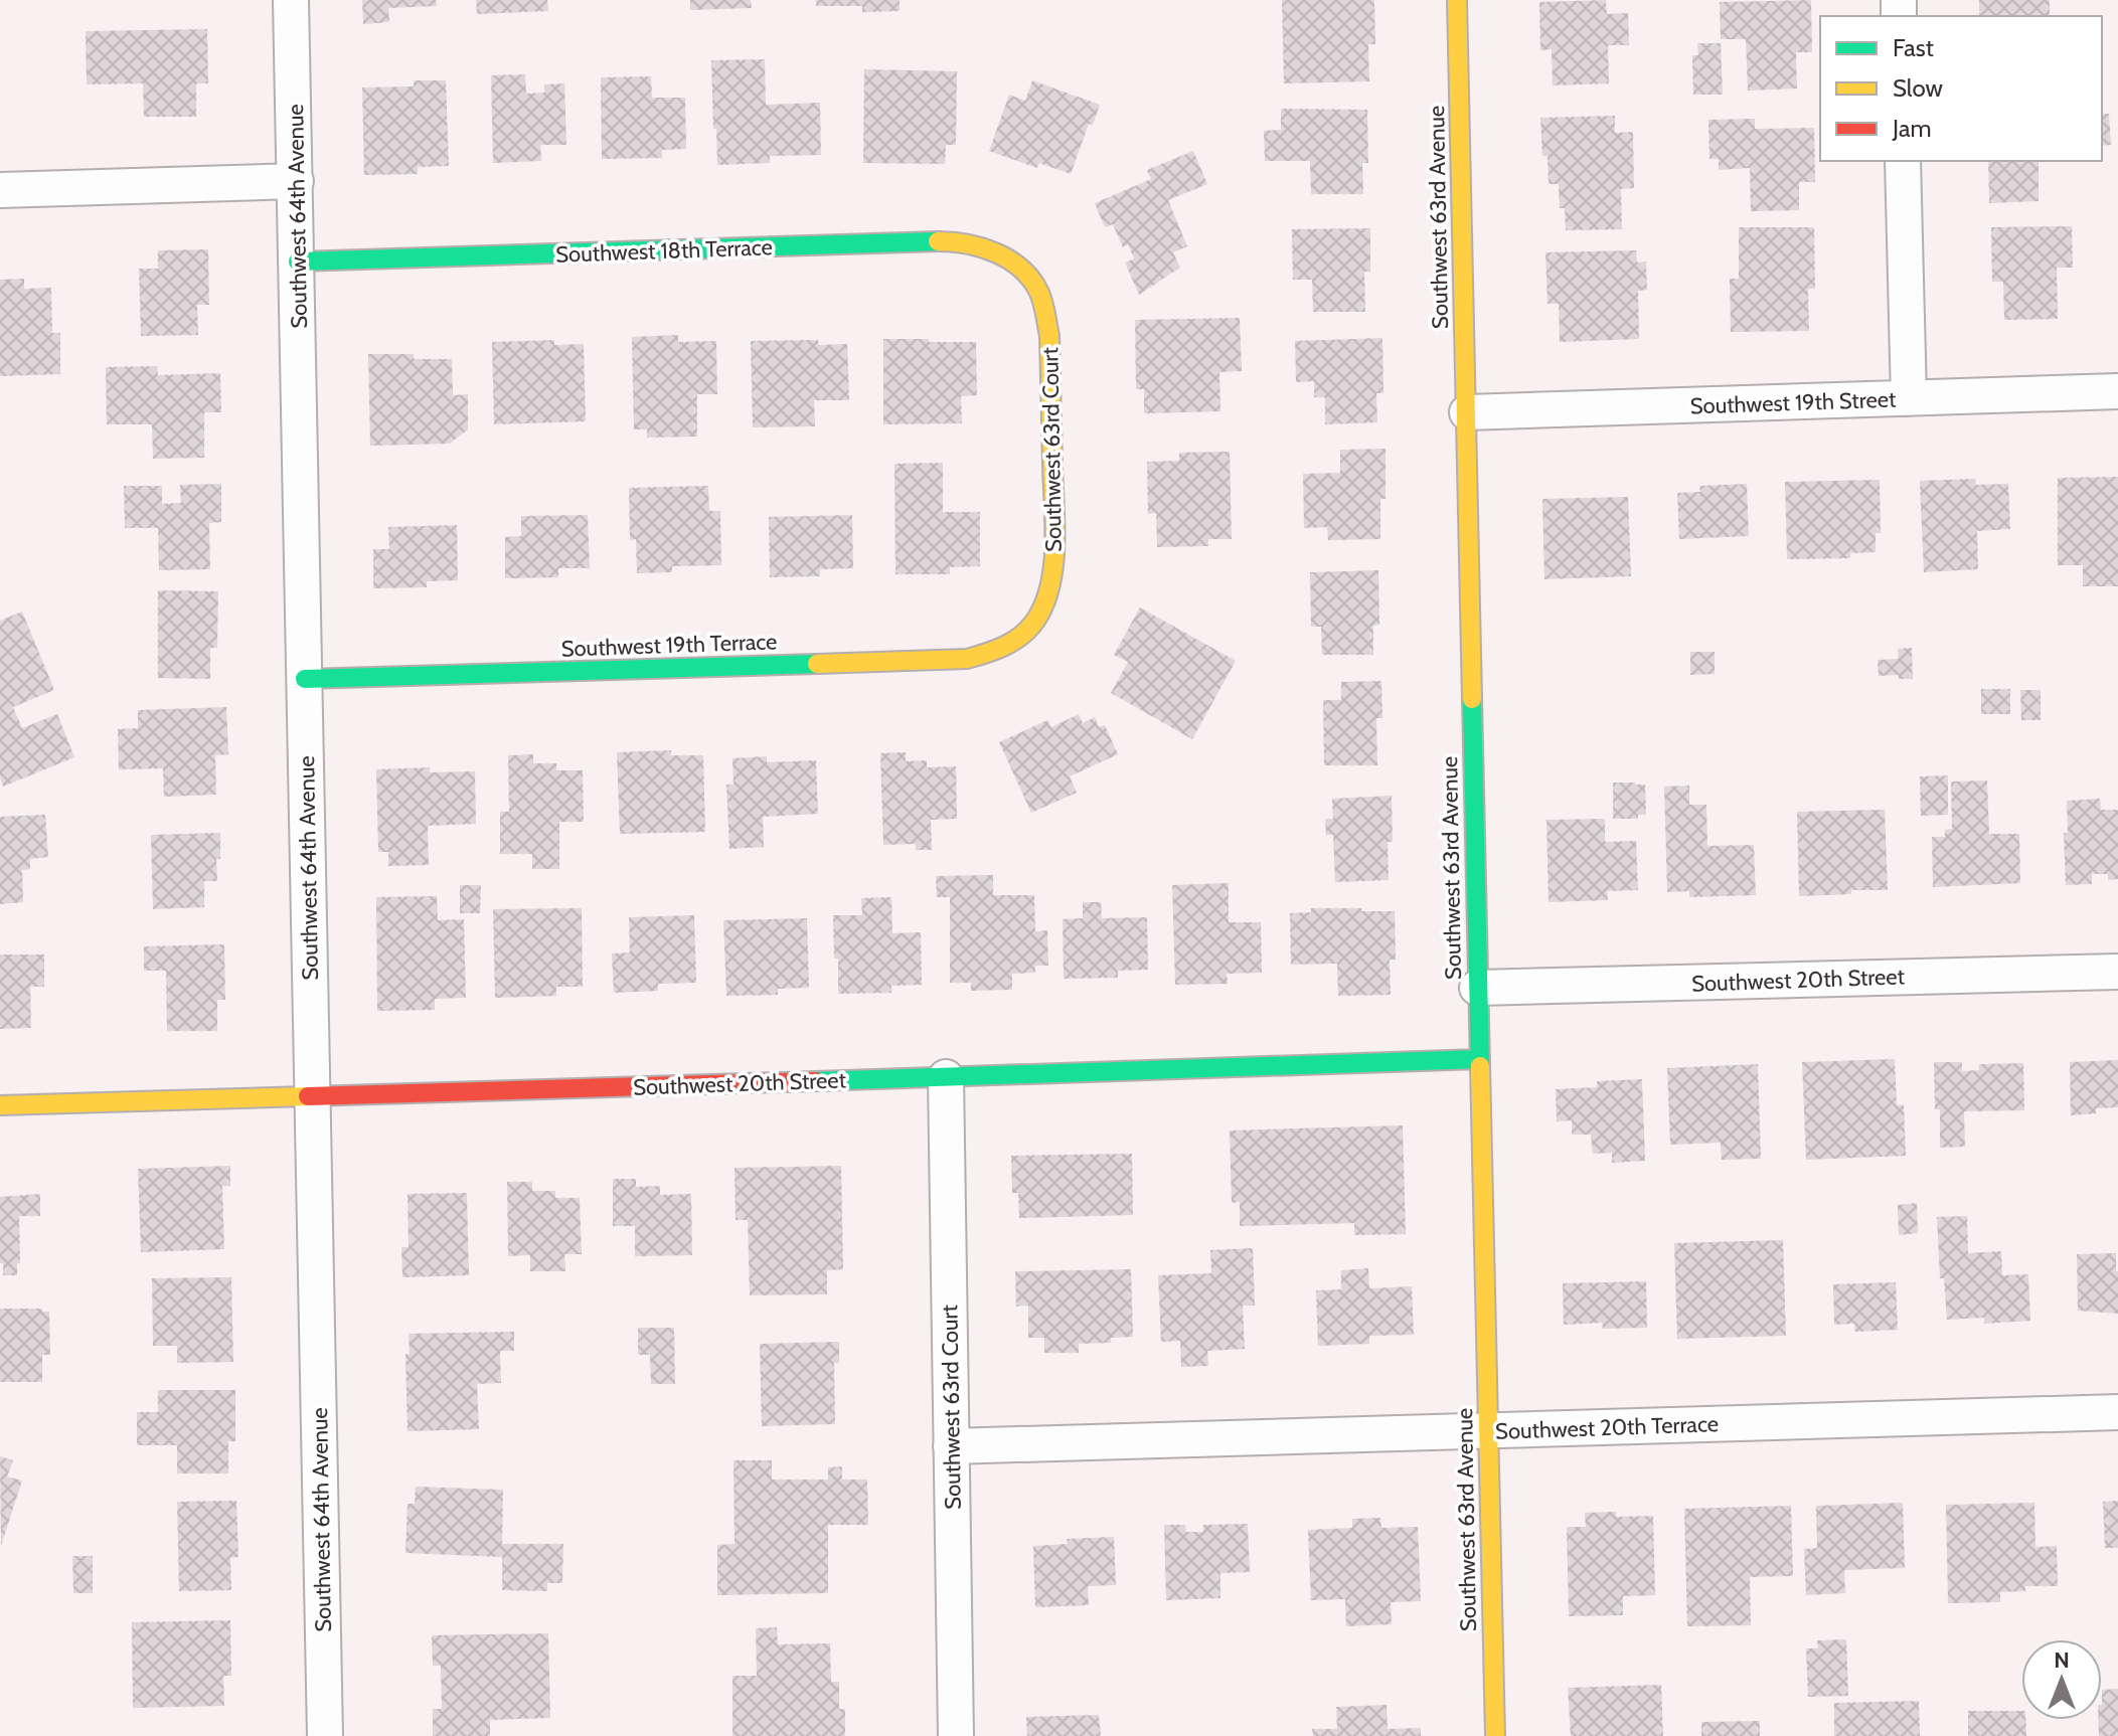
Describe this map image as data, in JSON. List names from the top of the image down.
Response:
{
  "streets": {
    "street": [
      "Southwest 64th Avenue",
      "Southwest 63rd Avenue",
      "Southwest 18th Terrace",
      "Southwest 19th Street",
      "Southwest 63rd Court",
      "Southwest 19th Terrace",
      "Southwest 20th Street",
      "Southwest 20th Terrace"
    ]
  },
  "crossings": [
    ["Southwest 64th Avenue", "Southwest 18th Terrace"],
    ["Southwest 64th Avenue", "Southwest 19th Terrace"],
    ["Southwest 64th Avenue", "Southwest 20th Street"],
    ["Southwest 63rd Avenue", "Southwest 19th Street"],
    ["Southwest 63rd Avenue", "Southwest 20th Street"],
    ["Southwest 63rd Avenue", "Southwest 20th Terrace"],
    ["Southwest 18th Terrace", "Southwest 63rd Court"],
    ["Southwest 63rd Court", "Southwest 19th Terrace"],
    ["Southwest 63rd Court", "Southwest 20th Street"],
    ["Southwest 63rd Court", "Southwest 20th Terrace"]
  ],
  "legend": ["Fast", "Slow", "Jam"],
  "north": "top"
}
